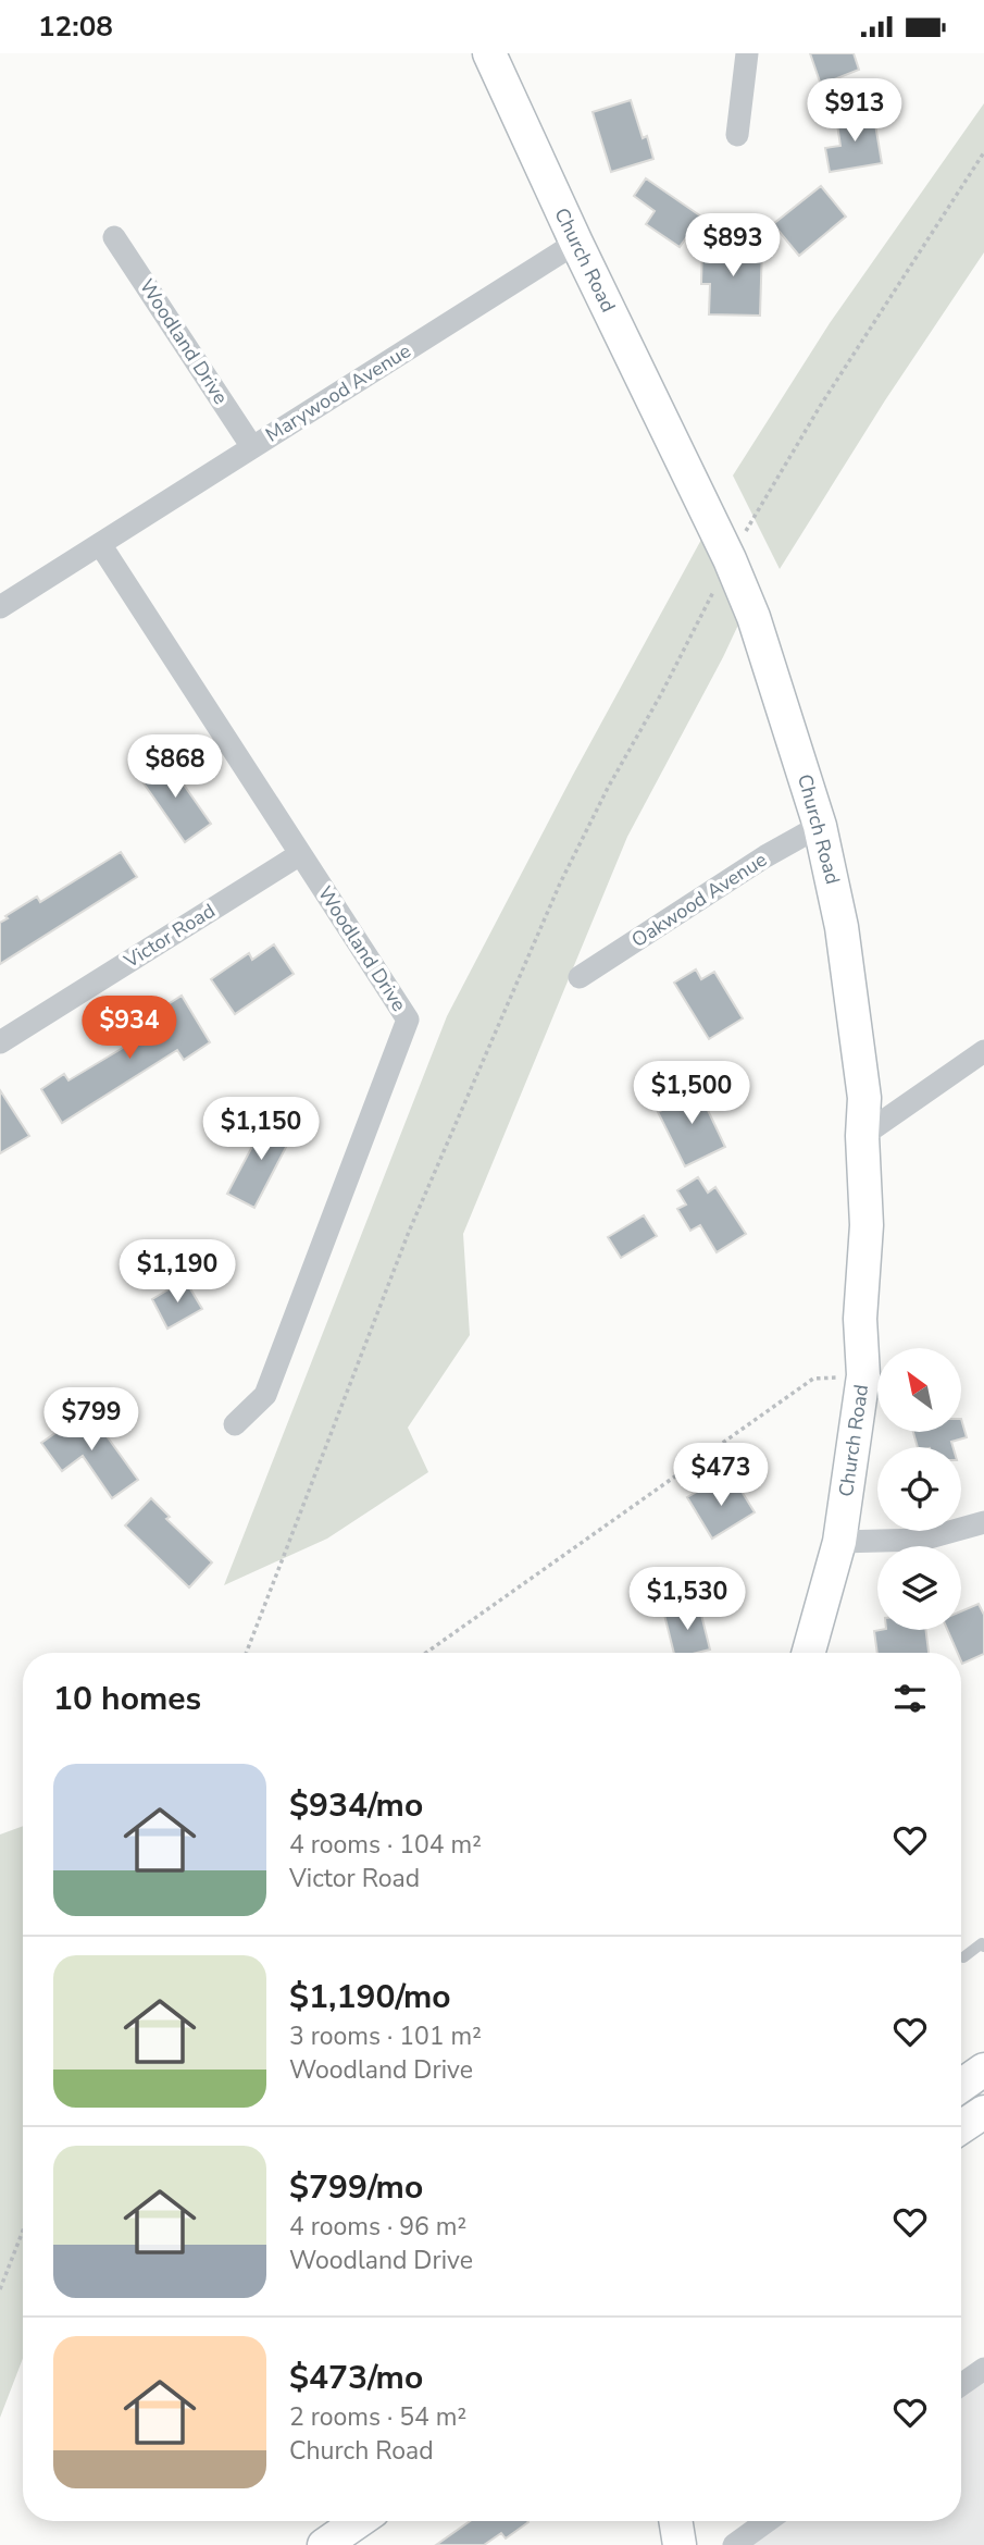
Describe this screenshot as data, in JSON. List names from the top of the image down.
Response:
{
  "streets": {
    "street": [
      "Church Road",
      "Woodland Drive",
      "Marywood Avenue",
      "Oakwood Avenue",
      "Victor Road"
    ]
  },
  "crossings": [
    ["Church Road", "Marywood Avenue"],
    ["Church Road", "Oakwood Avenue"],
    ["Woodland Drive", "Marywood Avenue"],
    ["Woodland Drive", "Victor Road"]
  ],
  "north": "top left",
  "page": {
    "status": "12:08",
    "price": [
      "$913",
      "$893",
      "$868",
      "$934",
      "$1,500",
      "$1,150",
      "$1,190",
      "$799",
      "$473",
      "$1,530"
    ],
    "heading": "10 homes",
    "list": [
      {
        "name": "$934/mo",
        "note": "4 rooms · 104 m² · Victor Road"
      },
      {
        "name": "$1,190/mo",
        "note": "3 rooms · 101 m² · Woodland Drive"
      },
      {
        "name": "$799/mo",
        "note": "4 rooms · 96 m² · Woodland Drive"
      },
      {
        "name": "$473/mo",
        "note": "2 rooms · 54 m² · Church Road"
      }
    ]
  }
}
